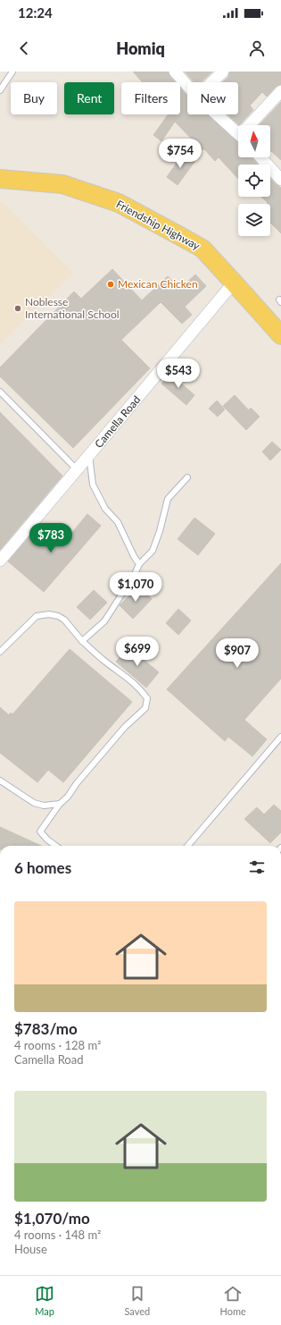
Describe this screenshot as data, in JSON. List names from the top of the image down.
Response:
{
  "streets": {
    "main road": ["Friendship Highway"],
    "street": ["Camella Road"]
  },
  "crossings": [
    ["Friendship Highway", "Camella Road"]
  ],
  "places": ["Mexican Chicken", "Noblesse International School"],
  "north": "top",
  "page": {
    "status": "12:24",
    "header": "Homiq",
    "chip": [
      "Buy",
      "Rent",
      "Filters",
      "New"
    ],
    "price": [
      "$754",
      "$543",
      "$783",
      "$1,070",
      "$699",
      "$907"
    ],
    "heading": "6 homes",
    "list": [
      {
        "name": "$783/mo",
        "note": "4 rooms · 128 m² · Camella Road"
      },
      {
        "name": "$1,070/mo",
        "note": "4 rooms · 148 m² · House"
      }
    ],
    "tabs": ["Map", "Saved", "Home"]
  }
}
